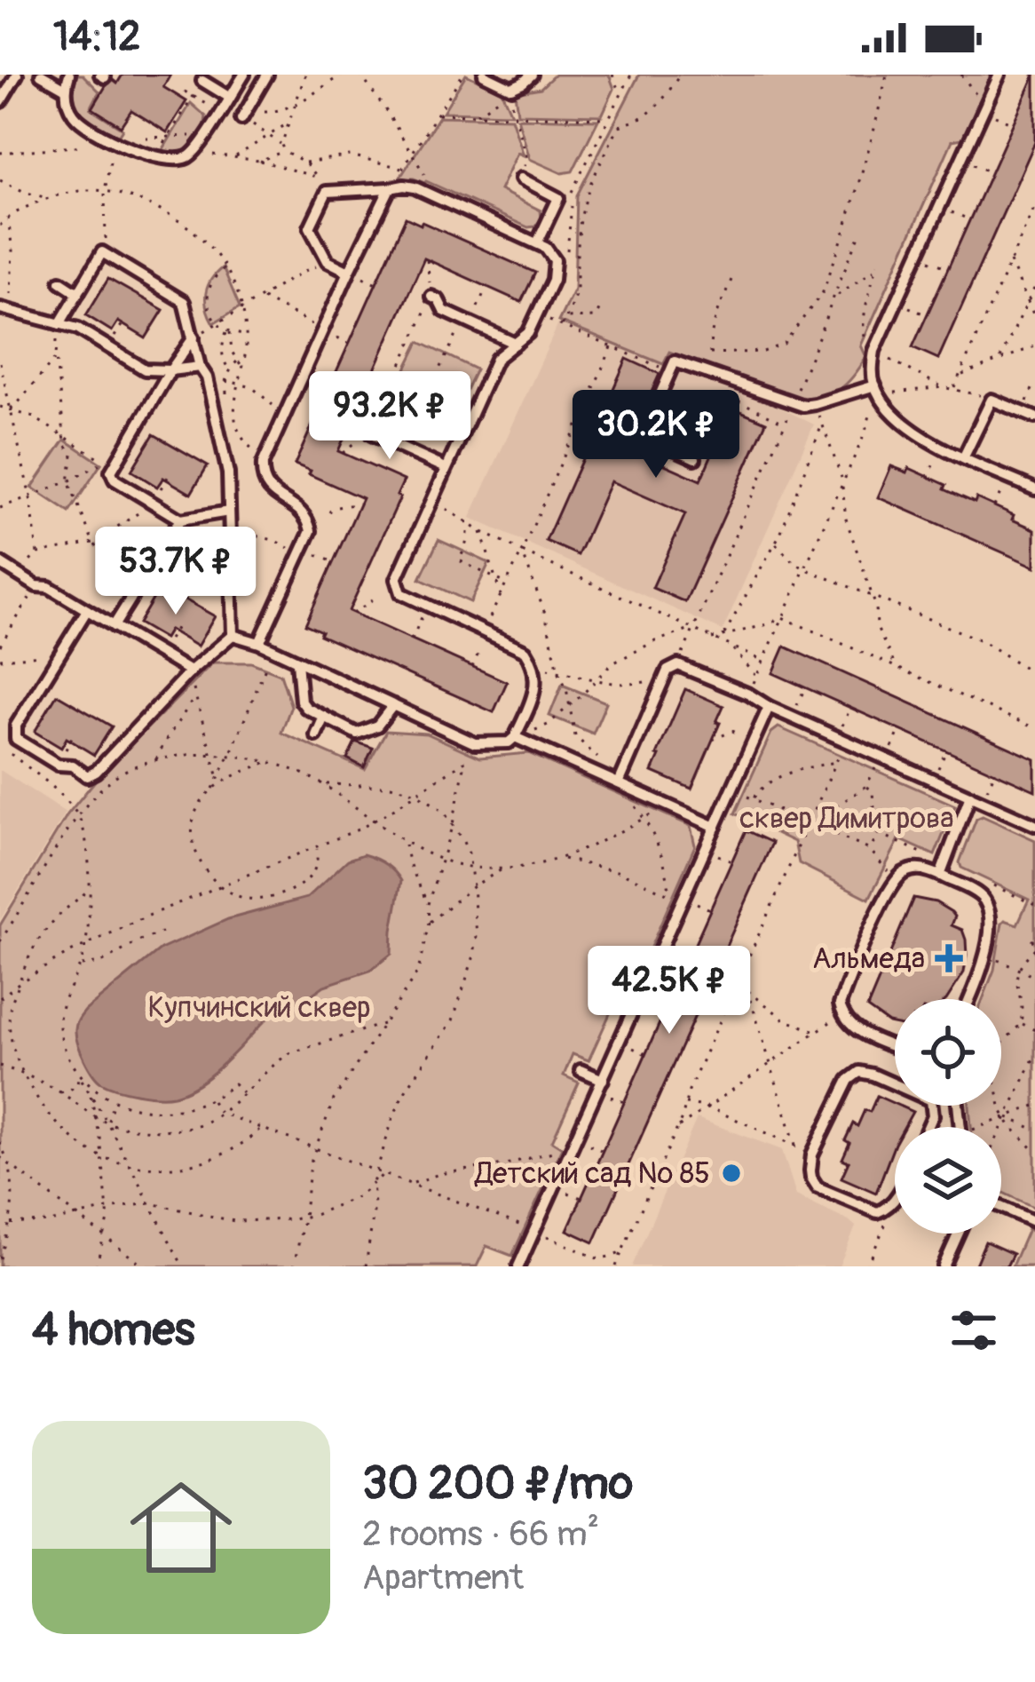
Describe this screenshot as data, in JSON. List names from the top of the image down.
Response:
{
  "parks": ["сквер Димитрова", "Купчинский сквер"],
  "places": {
    "health": ["Альмеда"],
    "other": ["Детский сад № 85"]
  },
  "page": {
    "status": "14:12",
    "price": [
      "93.2K ₽",
      "30.2K ₽",
      "53.7K ₽",
      "42.5K ₽"
    ],
    "heading": "4 homes",
    "list": [
      {
        "name": "30 200 ₽/mo",
        "note": "2 rooms · 66 m² · Apartment"
      }
    ]
  }
}
